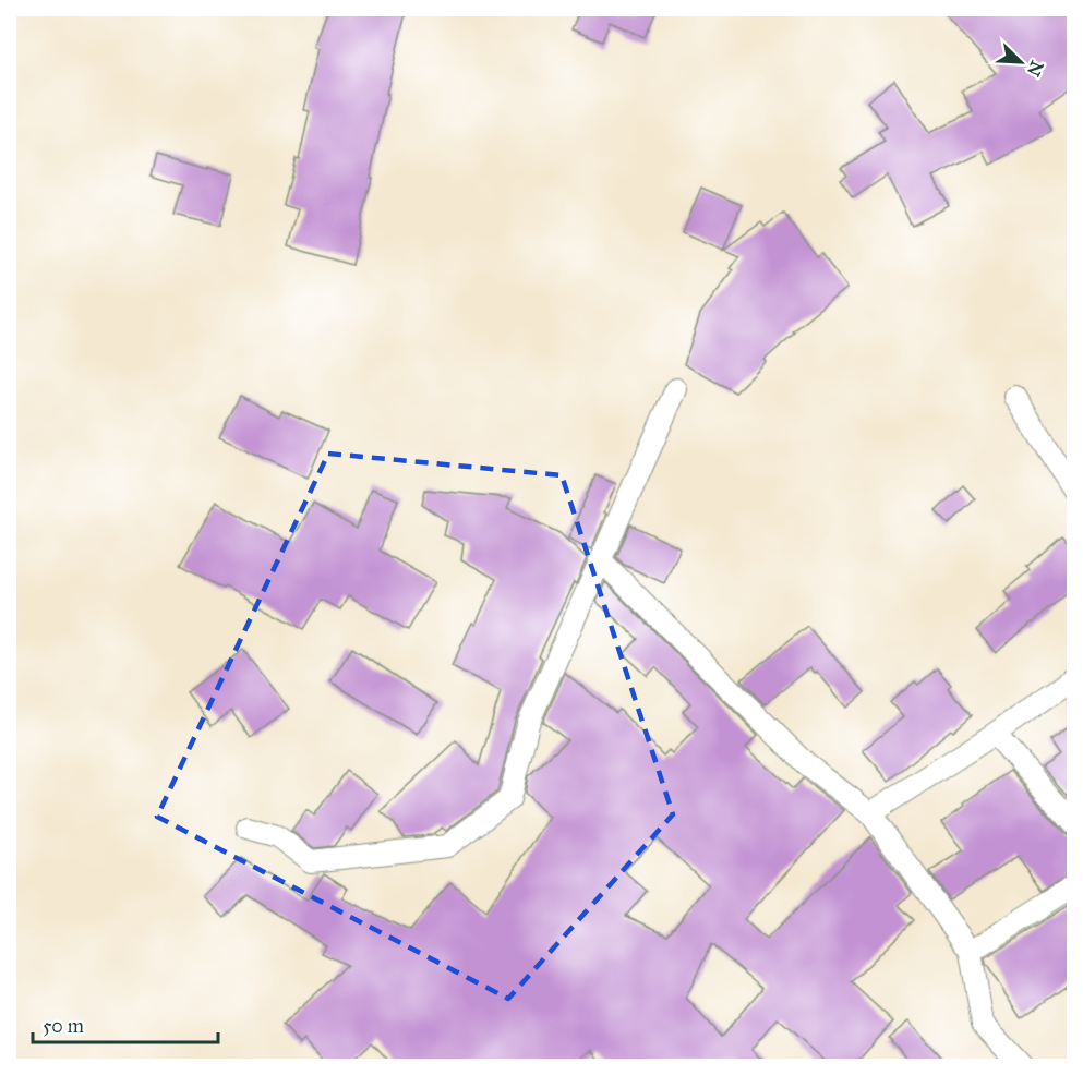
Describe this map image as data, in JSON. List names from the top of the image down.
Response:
{
  "scale_bar": "50 m",
  "north": "bottom right"
}
